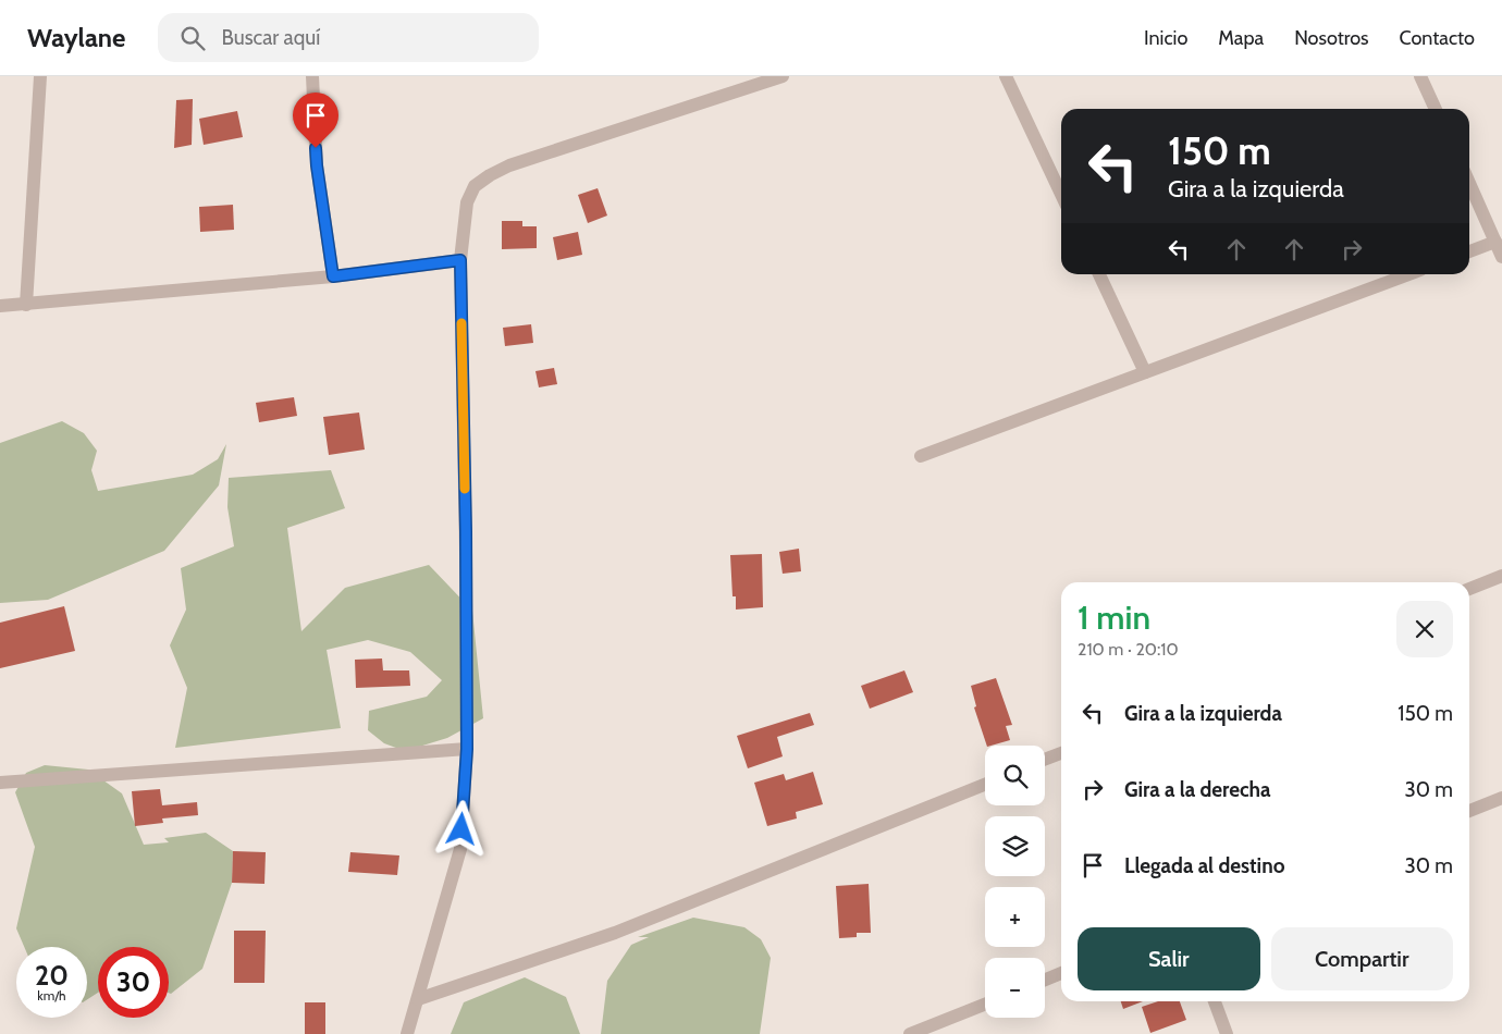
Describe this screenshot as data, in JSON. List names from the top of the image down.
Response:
{
  "page": {
    "header": "Waylane",
    "search": "Buscar aquí",
    "nav": [
      "Inicio",
      "Mapa",
      "Nosotros",
      "Contacto"
    ],
    "turn": ["150 m", "Gira a la izquierda"],
    "heading": ["1 min", "210 m · 20:10"],
    "list": [
      {
        "name": "Gira a la izquierda",
        "value": "150 m"
      },
      {
        "name": "Gira a la derecha",
        "value": "30 m"
      },
      {
        "name": "Llegada al destino",
        "value": "30 m"
      }
    ],
    "map_buttons": ["+", "−"],
    "buttons": ["Salir", "Compartir"],
    "speed": "20 km/h",
    "limit": "30"
  }
}
